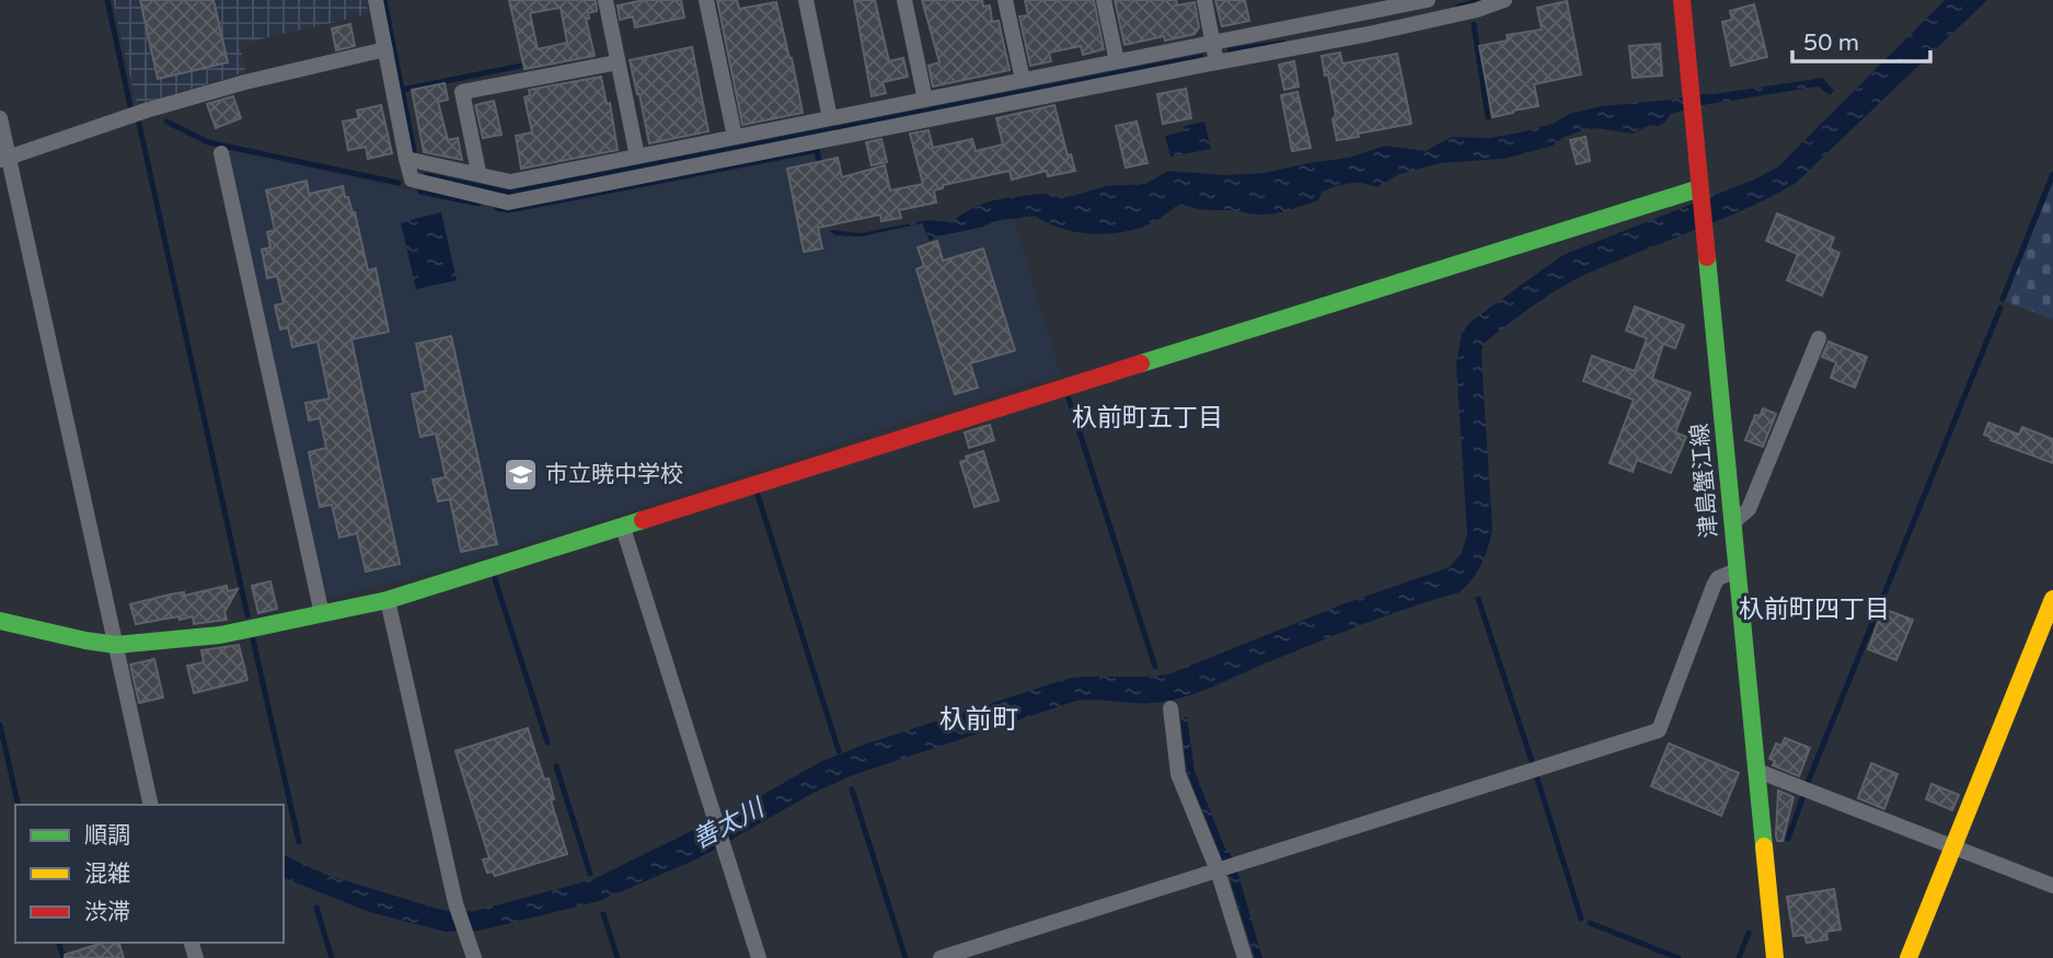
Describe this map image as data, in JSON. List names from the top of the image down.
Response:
{
  "streets": {
    "street": ["津島蟹江線"]
  },
  "districts": ["杁前町五丁目", "杁前町四丁目", "杁前町"],
  "water": ["善太川"],
  "places": {
    "school or university": ["市立暁中学校"]
  },
  "legend": ["順調", "混雑", "渋滞"],
  "scale_bar": "50 m"
}
